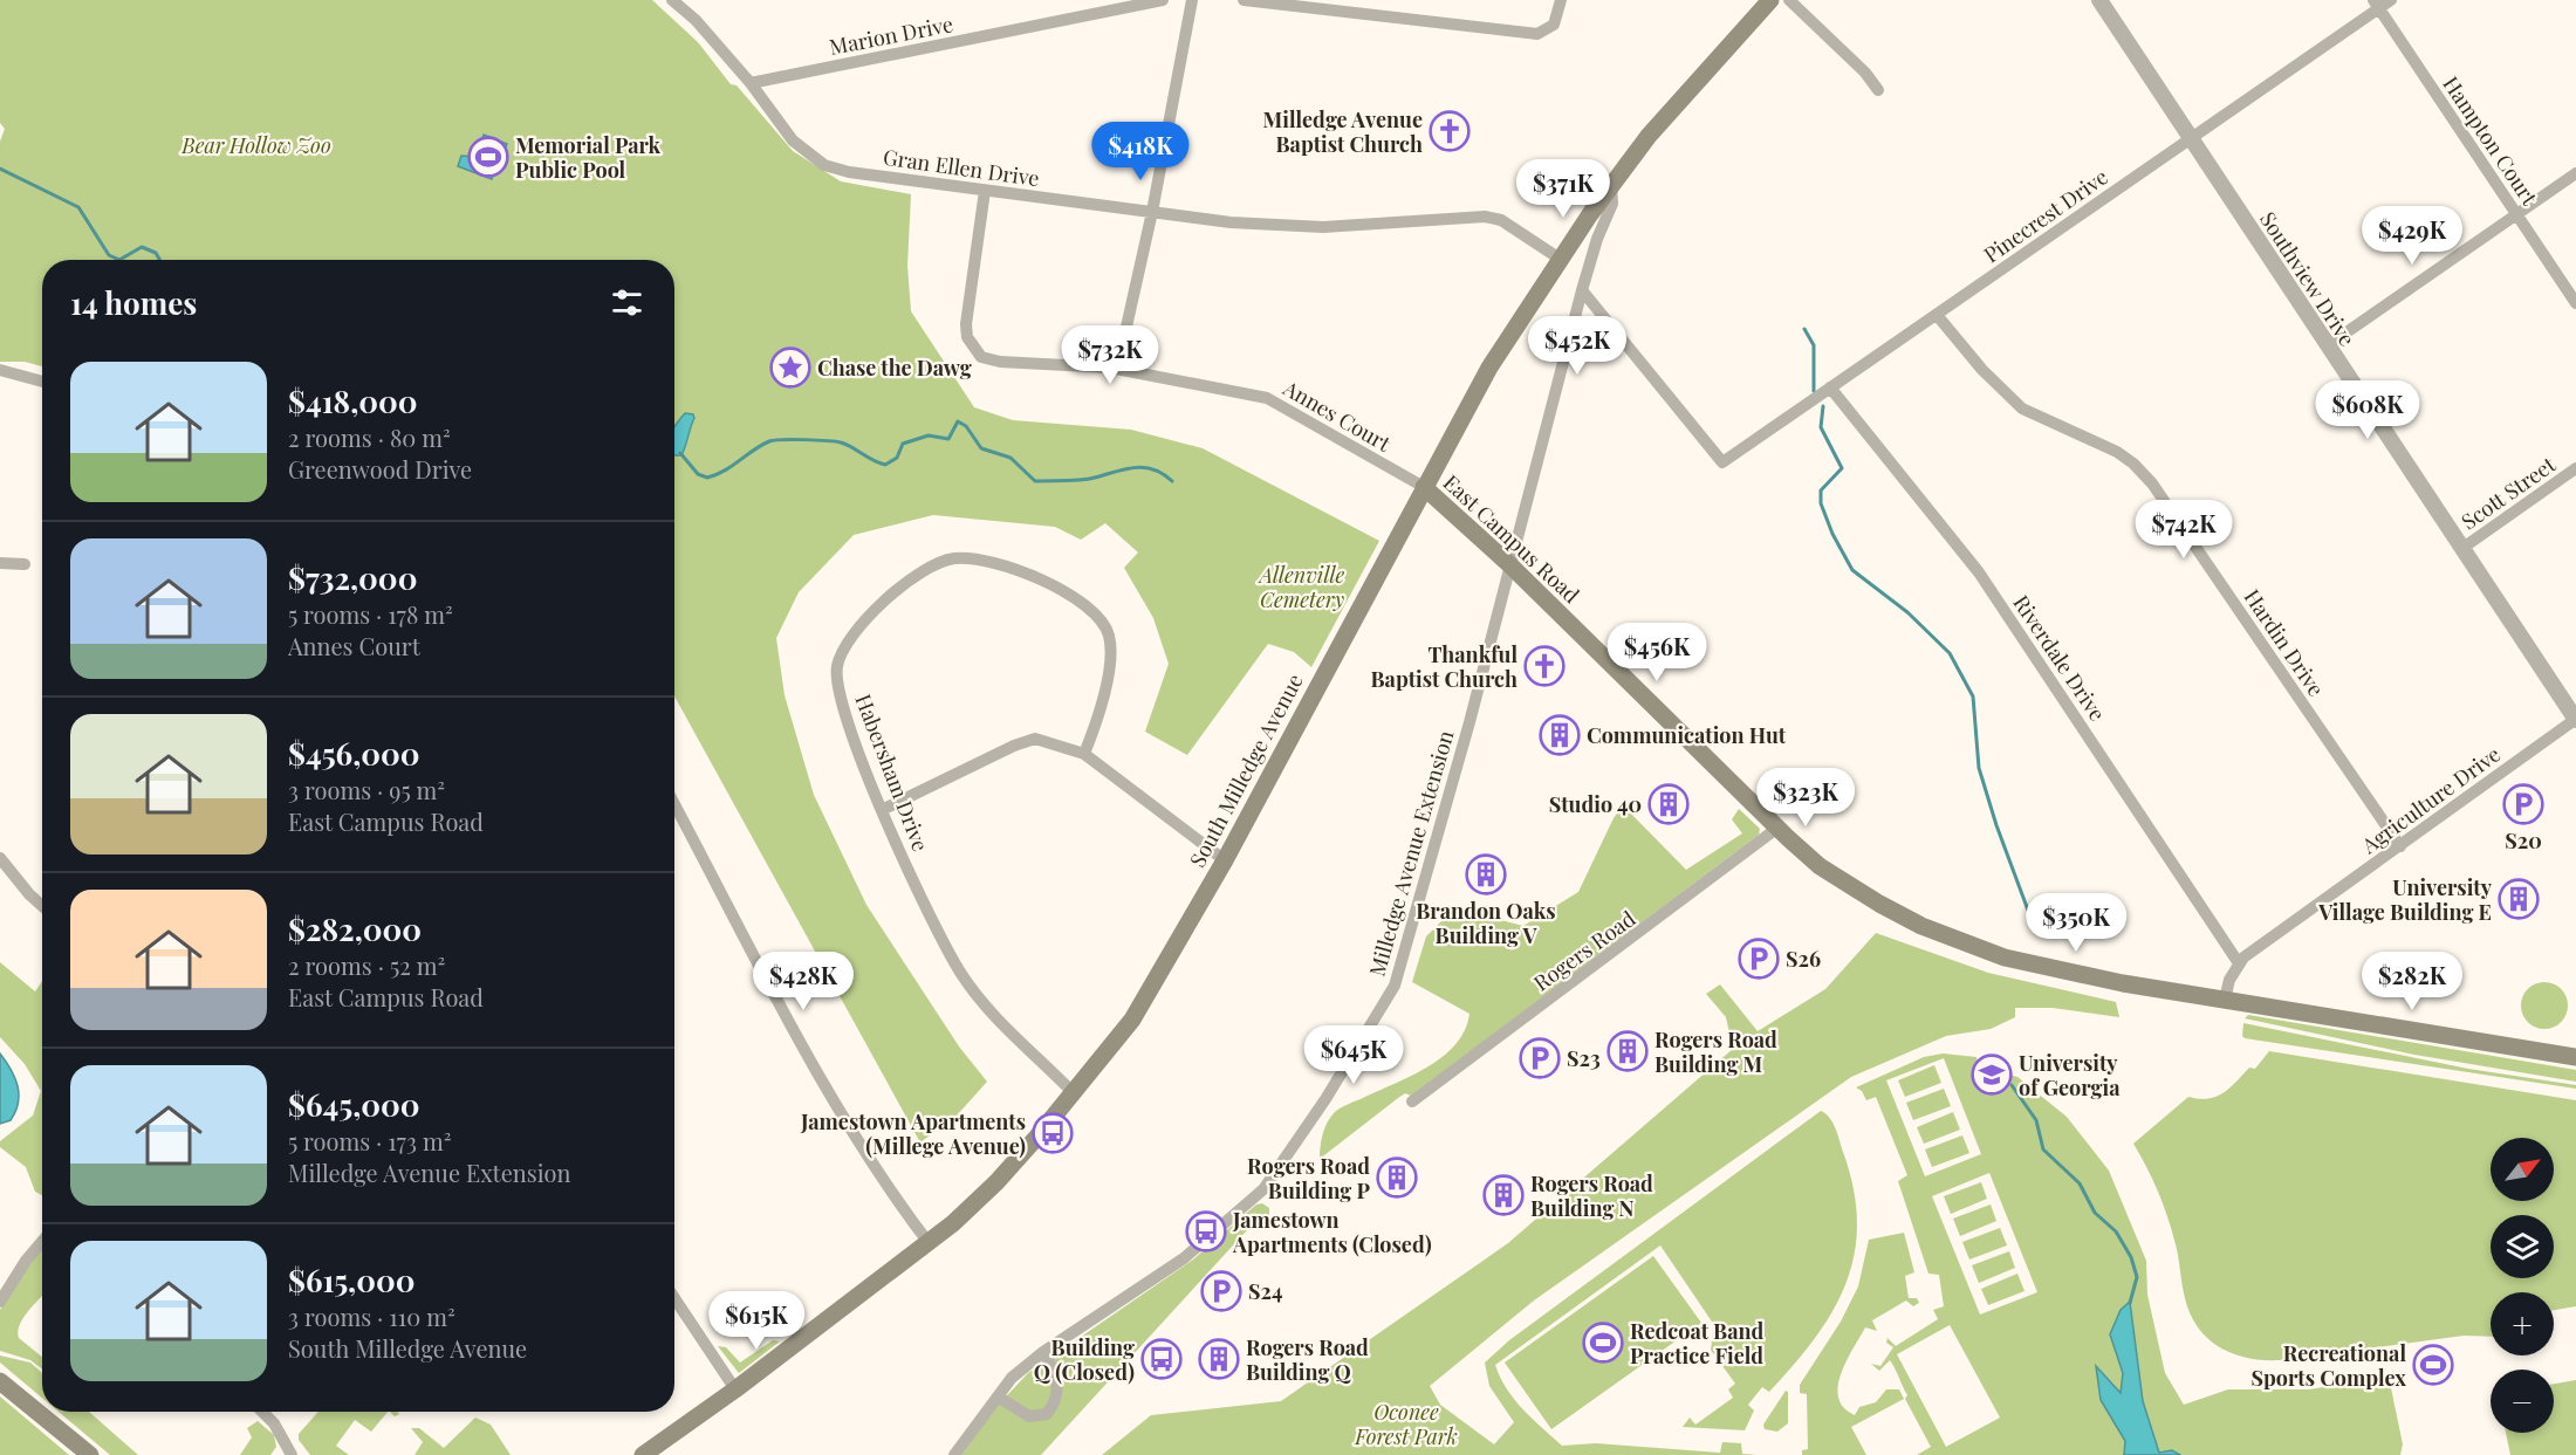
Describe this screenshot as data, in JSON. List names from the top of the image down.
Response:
{
  "streets": {
    "main road": ["East Campus Road", "South Milledge Avenue"],
    "street": [
      "Marion Drive",
      "Hampton Court",
      "Gran Ellen Drive",
      "Pinecrest Drive",
      "Southview Drive",
      "Annes Court",
      "Scott Street",
      "Hardin Drive",
      "Riverdale Drive",
      "Habersham Drive",
      "Agriculture Drive",
      "Milledge Avenue Extension",
      "Rogers Road"
    ]
  },
  "crossings": [
    ["Marion Drive", "Gran Ellen Drive"],
    ["Hampton Court", "Pinecrest Drive"],
    ["Gran Ellen Drive", "Annes Court"],
    ["Gran Ellen Drive", "South Milledge Avenue"],
    ["Pinecrest Drive", "Southview Drive"],
    ["Pinecrest Drive", "Hardin Drive"],
    ["Pinecrest Drive", "Riverdale Drive"],
    ["Pinecrest Drive", "Milledge Avenue Extension"],
    ["Southview Drive", "Scott Street"],
    ["Southview Drive", "Agriculture Drive"],
    ["Annes Court", "East Campus Road"],
    ["Annes Court", "South Milledge Avenue"],
    ["East Campus Road", "South Milledge Avenue"],
    ["East Campus Road", "Milledge Avenue Extension"],
    ["East Campus Road", "Rogers Road"],
    ["Hardin Drive", "Agriculture Drive"],
    ["Riverdale Drive", "Agriculture Drive"],
    ["South Milledge Avenue", "Habersham Drive"],
    ["South Milledge Avenue", "Milledge Avenue Extension"]
  ],
  "parks": ["Bear Hollow Zoo", "Allenville Cemetery", "Oconee Forest Park"],
  "places": {
    "church": ["Milledge Avenue Baptist Church", "Thankful Baptist Church"],
    "sports": ["Memorial Park Public Pool", "Redcoat Band Practice Field", "Recreational Sports Complex"],
    "place": ["Chase the Dawg"],
    "building": [
      "Communication Hut",
      "Studio 40",
      "Brandon Oaks Building V",
      "University Village Building E",
      "Rogers Road Building M",
      "Rogers Road Building P",
      "Rogers Road Building N",
      "Rogers Road Building Q"
    ],
    "parking": [
      "S20",
      "S26",
      "S23",
      "S24"
    ],
    "school or university": ["University of Georgia"],
    "bus stop": ["Jamestown Apartments (Millege Avenue)", "Jamestown Apartments (Closed)", "Building Q (Closed)"]
  },
  "north": "top right",
  "page": {
    "price": [
      "$418K",
      "$371K",
      "$429K",
      "$452K",
      "$732K",
      "$608K",
      "$742K",
      "$456K",
      "$323K",
      "$350K",
      "$428K",
      "$282K",
      "$645K",
      "$615K"
    ],
    "heading": "14 homes",
    "list": [
      {
        "name": "$418,000",
        "note": "2 rooms · 80 m² · Greenwood Drive"
      },
      {
        "name": "$732,000",
        "note": "5 rooms · 178 m² · Annes Court"
      },
      {
        "name": "$456,000",
        "note": "3 rooms · 95 m² · East Campus Road"
      },
      {
        "name": "$282,000",
        "note": "2 rooms · 52 m² · East Campus Road"
      },
      {
        "name": "$645,000",
        "note": "5 rooms · 173 m² · Milledge Avenue Extension"
      },
      {
        "name": "$615,000",
        "note": "3 rooms · 110 m² · South Milledge Avenue"
      }
    ],
    "map_buttons": ["+", "−"]
  }
}
